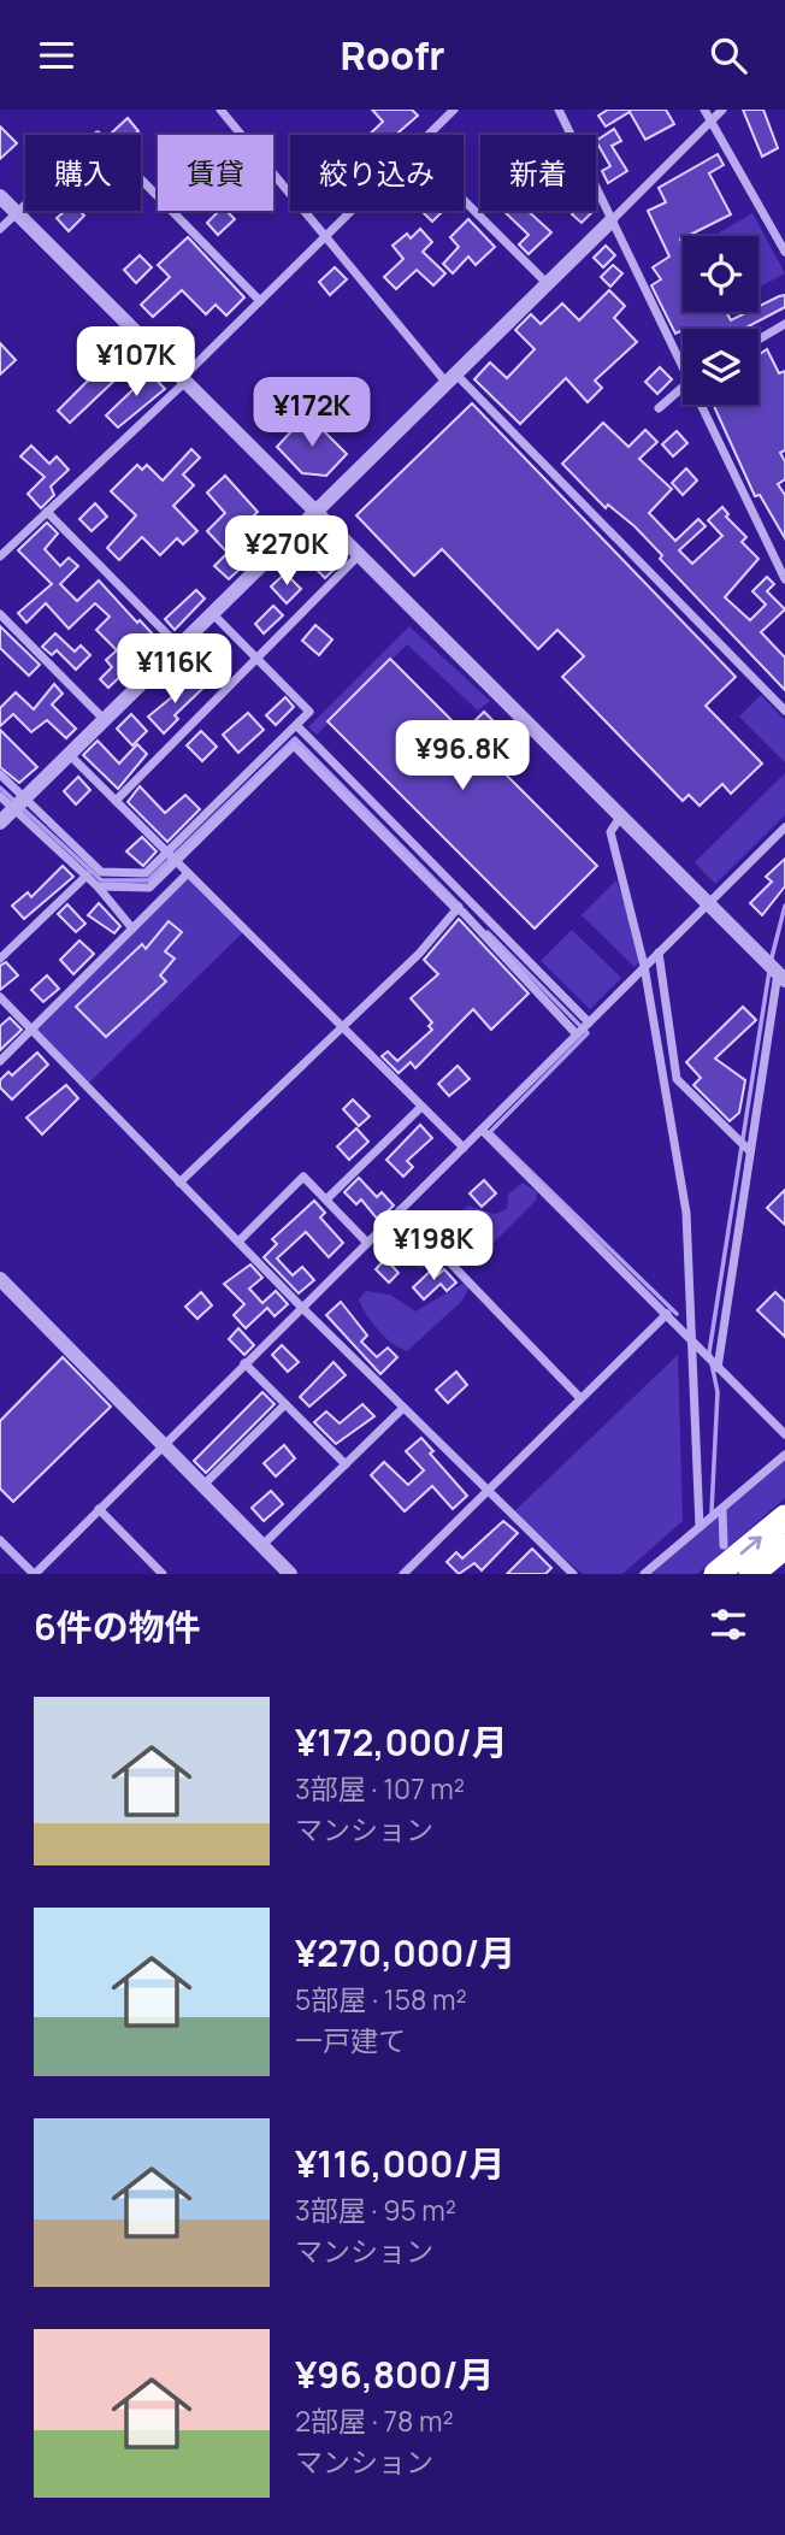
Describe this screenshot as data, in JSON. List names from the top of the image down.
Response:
{
  "page": {
    "header": "Roofr",
    "chip": [
      "購入",
      "賃貸",
      "絞り込み",
      "新着"
    ],
    "price": [
      "¥107K",
      "¥172K",
      "¥270K",
      "¥116K",
      "¥96.8K",
      "¥198K"
    ],
    "heading": "6件の物件",
    "list": [
      {
        "name": "¥172,000/月",
        "note": "3部屋 · 107 m² · マンション"
      },
      {
        "name": "¥270,000/月",
        "note": "5部屋 · 158 m² · 一戸建て"
      },
      {
        "name": "¥116,000/月",
        "note": "3部屋 · 95 m² · マンション"
      },
      {
        "name": "¥96,800/月",
        "note": "2部屋 · 78 m² · マンション"
      }
    ]
  }
}
